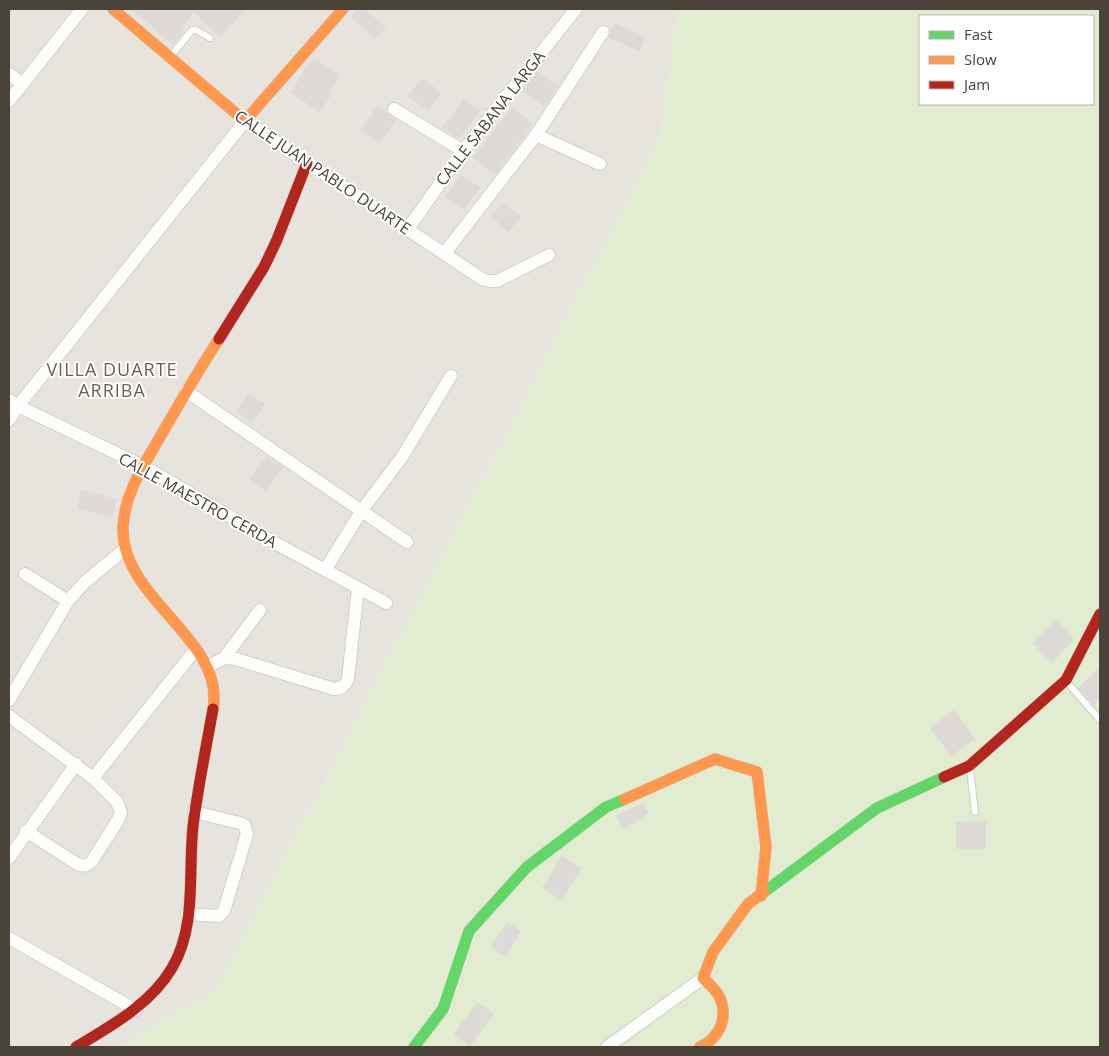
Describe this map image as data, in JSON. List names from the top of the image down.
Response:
{
  "streets": {
    "street": ["CALLE SABANA LARGA", "CALLE JUAN PABLO DUARTE", "CALLE MAESTRO CERDA"]
  },
  "crossings": [
    ["CALLE SABANA LARGA", "CALLE JUAN PABLO DUARTE"]
  ],
  "districts": ["VILLA DUARTE ARRIBA"],
  "legend": ["Fast", "Slow", "Jam"]
}
